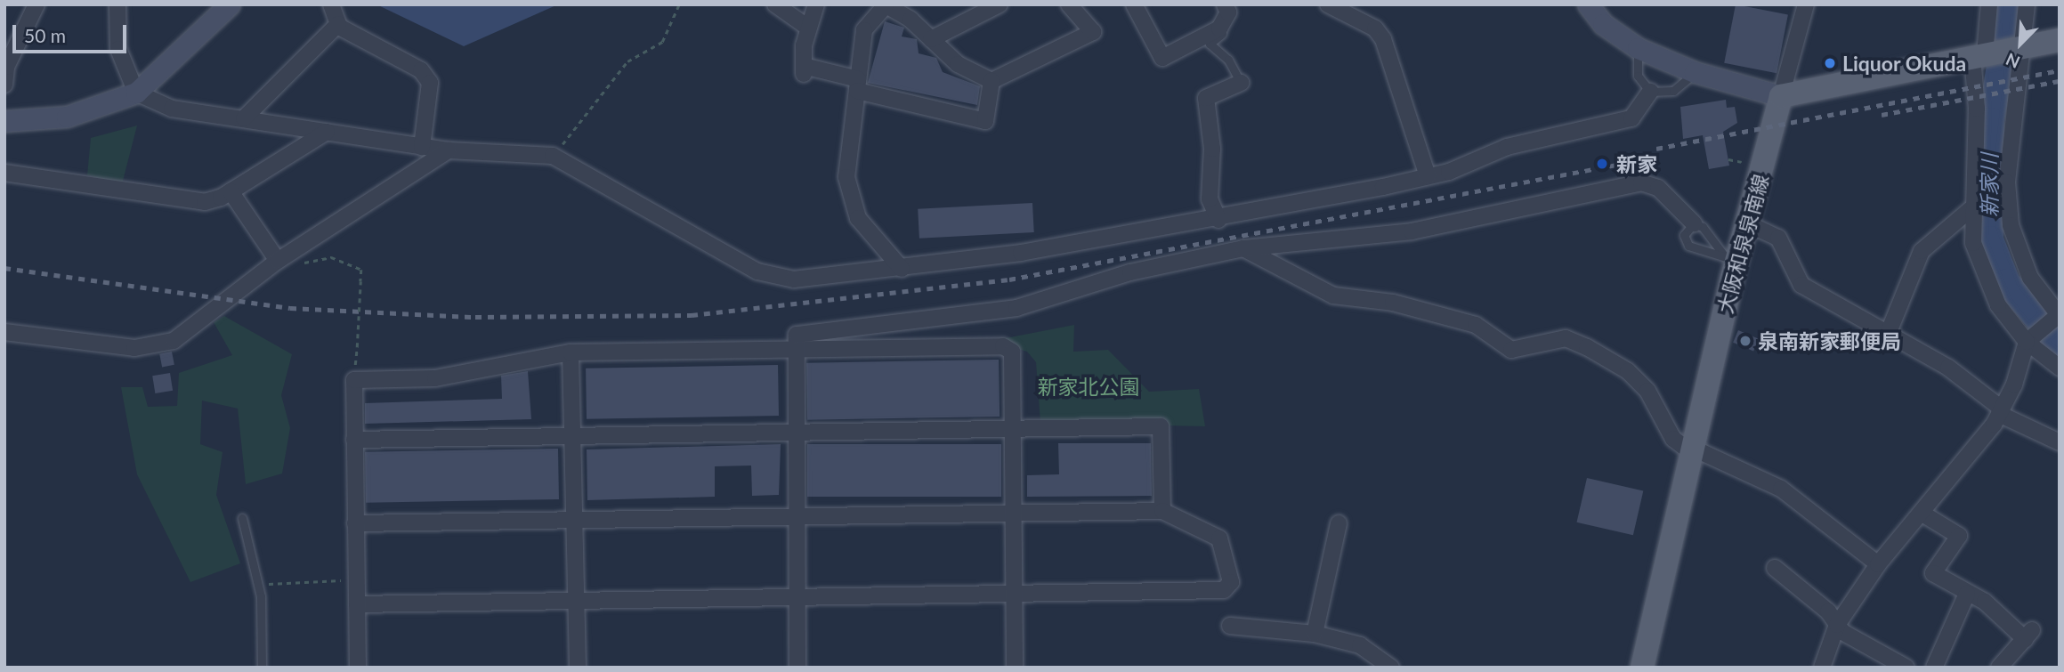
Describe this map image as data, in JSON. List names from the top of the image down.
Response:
{
  "streets": {
    "main road": ["大阪和泉泉南線"]
  },
  "water": ["新家川"],
  "parks": ["新家北公園"],
  "places": ["Liquor Okuda", "新家", "泉南新家郵便局"],
  "scale_bar": "50 m",
  "north": "bottom left"
}
